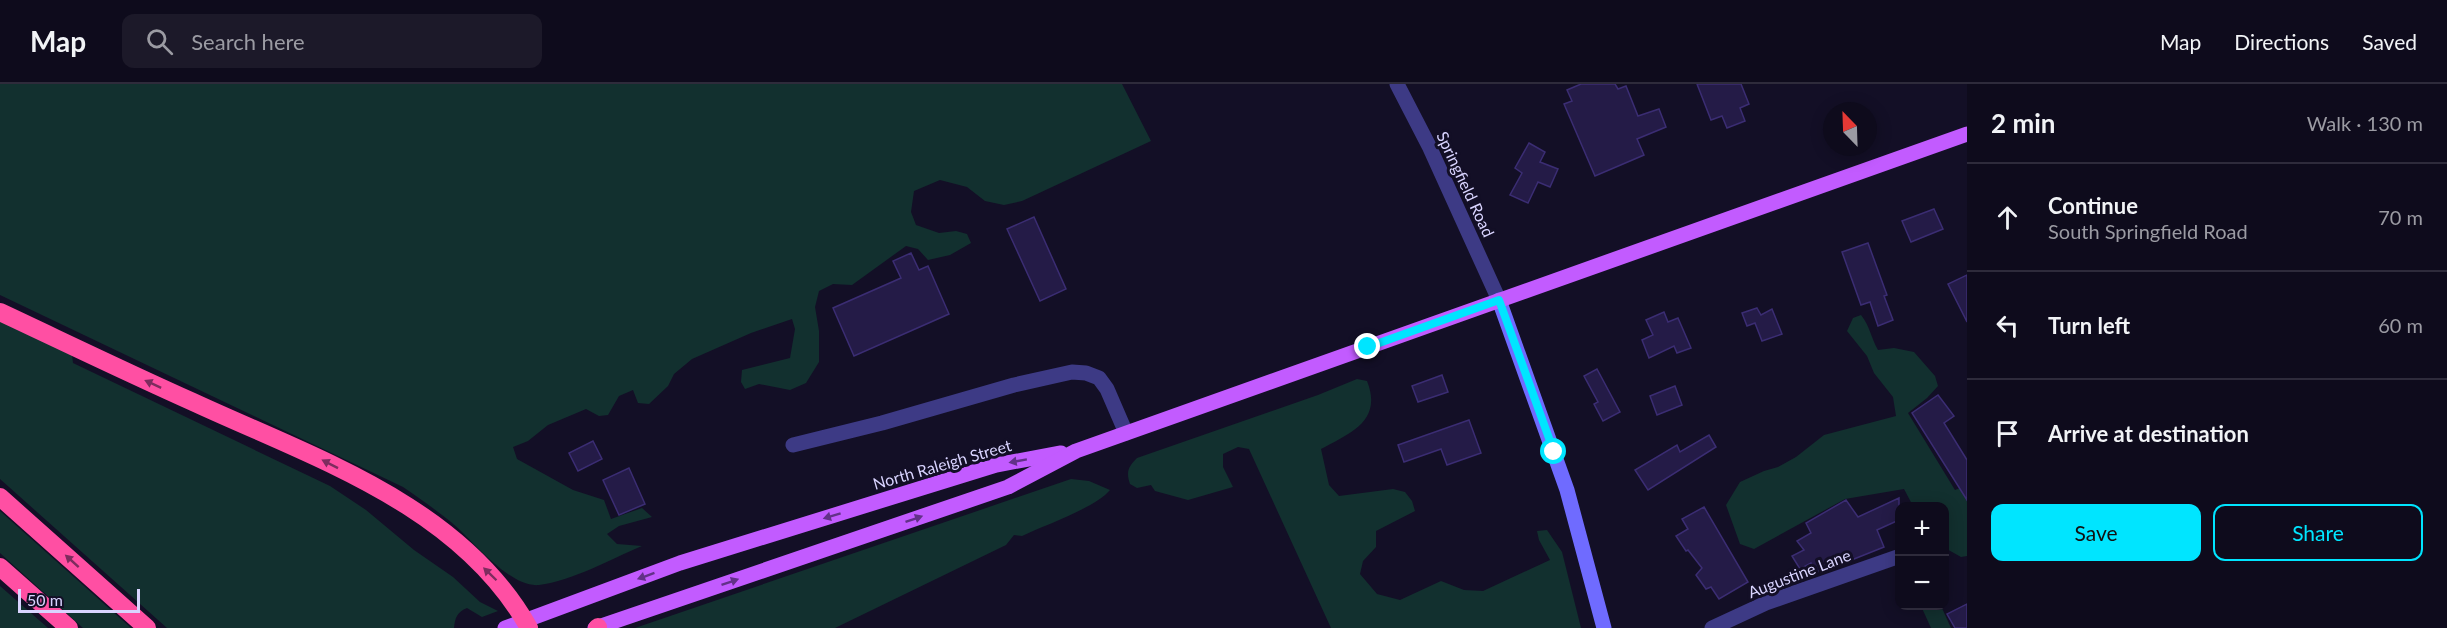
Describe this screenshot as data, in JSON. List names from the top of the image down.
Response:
{
  "streets": {
    "main road": ["North Raleigh Street"],
    "street": ["Springfield Road", "Augustine Lane"]
  },
  "scale_bar": "50 m",
  "north": "top left",
  "page": {
    "header": "Map",
    "search": "Search here",
    "nav": ["Map", "Directions", "Saved"],
    "heading": ["2 min", "Walk · 130 m"],
    "list": [
      ["Continue", "South Springfield Road", "70 m"],
      ["Turn left", "60 m"],
      "Arrive at destination"
    ],
    "buttons": ["Save", "Share"],
    "map_buttons": ["+", "−"],
    "scale": "50 m"
  }
}
